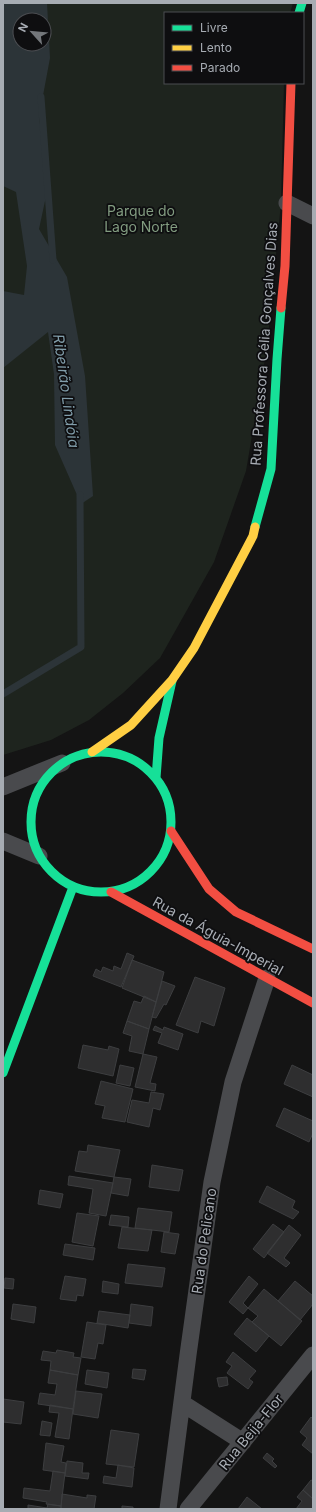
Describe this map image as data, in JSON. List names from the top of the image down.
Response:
{
  "streets": {
    "street": [
      "Rua Professora Célia Gonçalves Dias",
      "Rua da Águia-Imperial",
      "Rua do Pelicano",
      "Rua Beija-Flor"
    ]
  },
  "crossings": [
    ["Rua da Águia-Imperial", "Rua do Pelicano"]
  ],
  "water": ["Ribeirão Lindóia"],
  "parks": ["Parque do Lago Norte"],
  "legend": ["Livre", "Lento", "Parado"],
  "north": "top left"
}
